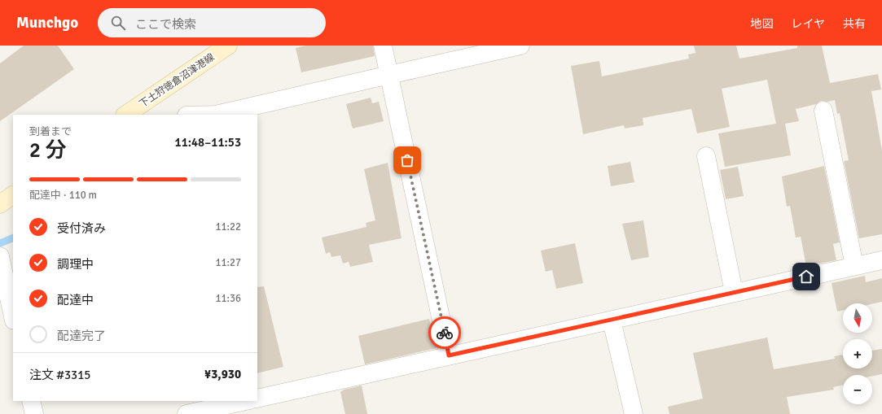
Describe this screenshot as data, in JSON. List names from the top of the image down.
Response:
{
  "streets": {
    "main road": ["下土狩徳倉沼津港線"]
  },
  "north": "bottom",
  "page": {
    "header": "Munchgo",
    "search": "ここで検索",
    "nav": ["地図", "レイヤ", "共有"],
    "heading": ["2 分", "到着まで", "11:48–11:53"],
    "panel": ["注文 #3315", "¥3,930"],
    "bar": "配達中 · 110 m",
    "list": [
      ["受付済み", "11:22"],
      ["調理中", "11:27"],
      ["配達中", "11:36"],
      "配達完了"
    ],
    "map_buttons": ["+", "−"]
  }
}
